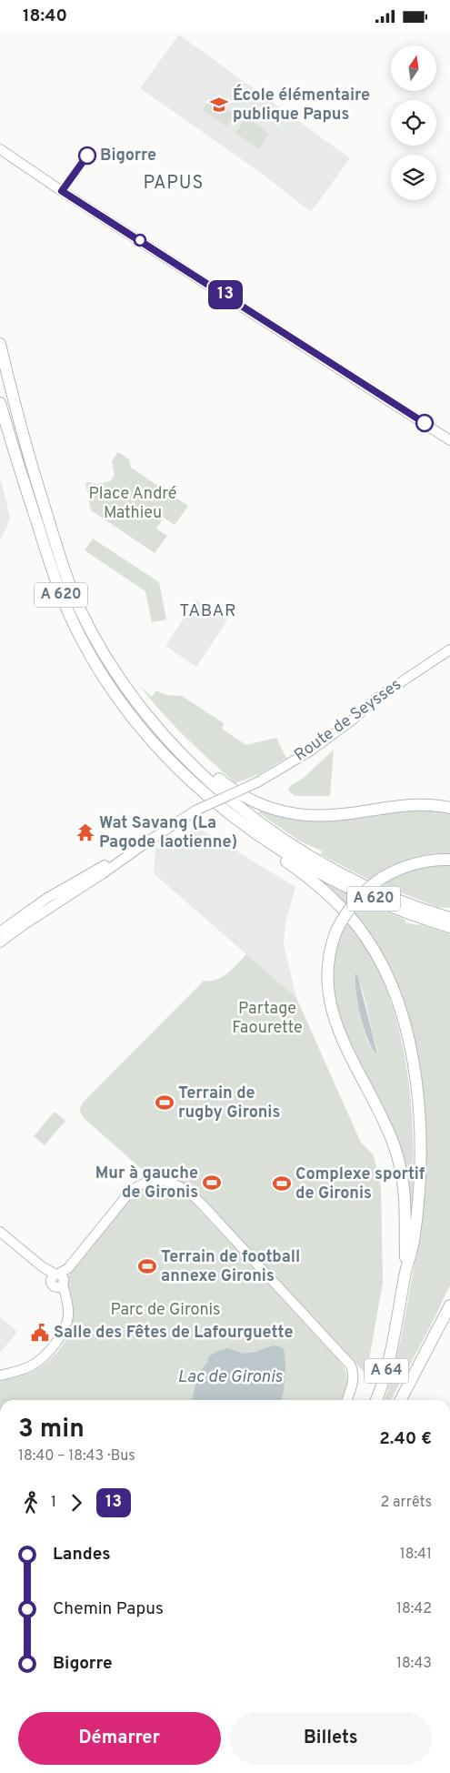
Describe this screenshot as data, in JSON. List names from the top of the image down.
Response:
{
  "streets": {
    "highway": ["A 620", "A 64"],
    "street": ["Route de Seysses"]
  },
  "districts": ["PAPUS", "TABAR"],
  "water": ["Lac de Gironis"],
  "parks": ["Place André Mathieu", "Partage Faourette", "Parc de Gironis"],
  "places": {
    "school or university": ["École élémentaire publique Papus"],
    "other": ["Bigorre"],
    "temple": ["Wat Savang (La Pagode laotienne)"],
    "sports": [
      "Terrain de rugby Gironis",
      "Mur à gauche de Gironis",
      "Complexe sportif de Gironis",
      "Terrain de football annexe Gironis"
    ],
    "public building": ["Salle des Fêtes de Lafourguette"]
  },
  "lines": ["bus line 13"],
  "north": "top",
  "page": {
    "status": "18:40",
    "on_map": "13",
    "heading": ["3 min", "18:40 – 18:43 · Bus", "2.40 €"],
    "legs": ["1", "13", "2 arrêts"],
    "list": [
      {
        "name": "Landes",
        "value": "18:41"
      },
      {
        "name": "Chemin Papus",
        "value": "18:42"
      },
      {
        "name": "Bigorre",
        "value": "18:43"
      }
    ],
    "buttons": ["Démarrer", "Billets"]
  }
}
